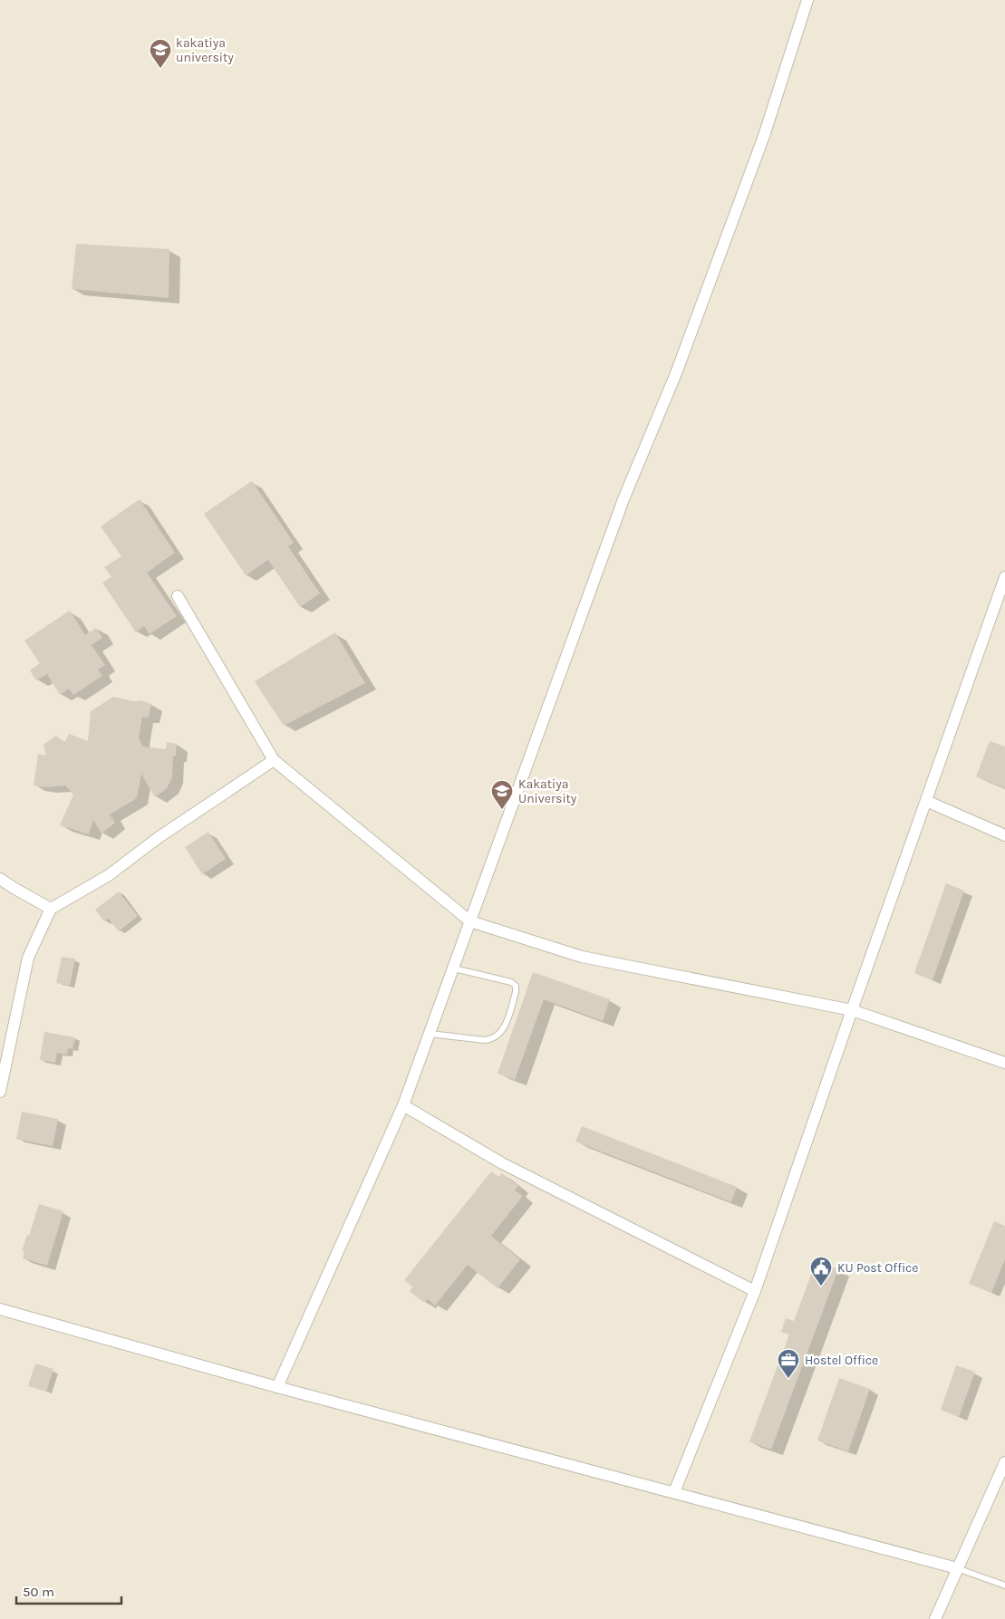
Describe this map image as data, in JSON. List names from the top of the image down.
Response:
{
  "places": {
    "school or university": ["kakatiya university", "Kakatiya University"],
    "public building": ["KU Post Office"],
    "office": ["Hostel Office"]
  },
  "scale_bar": "50 m"
}
